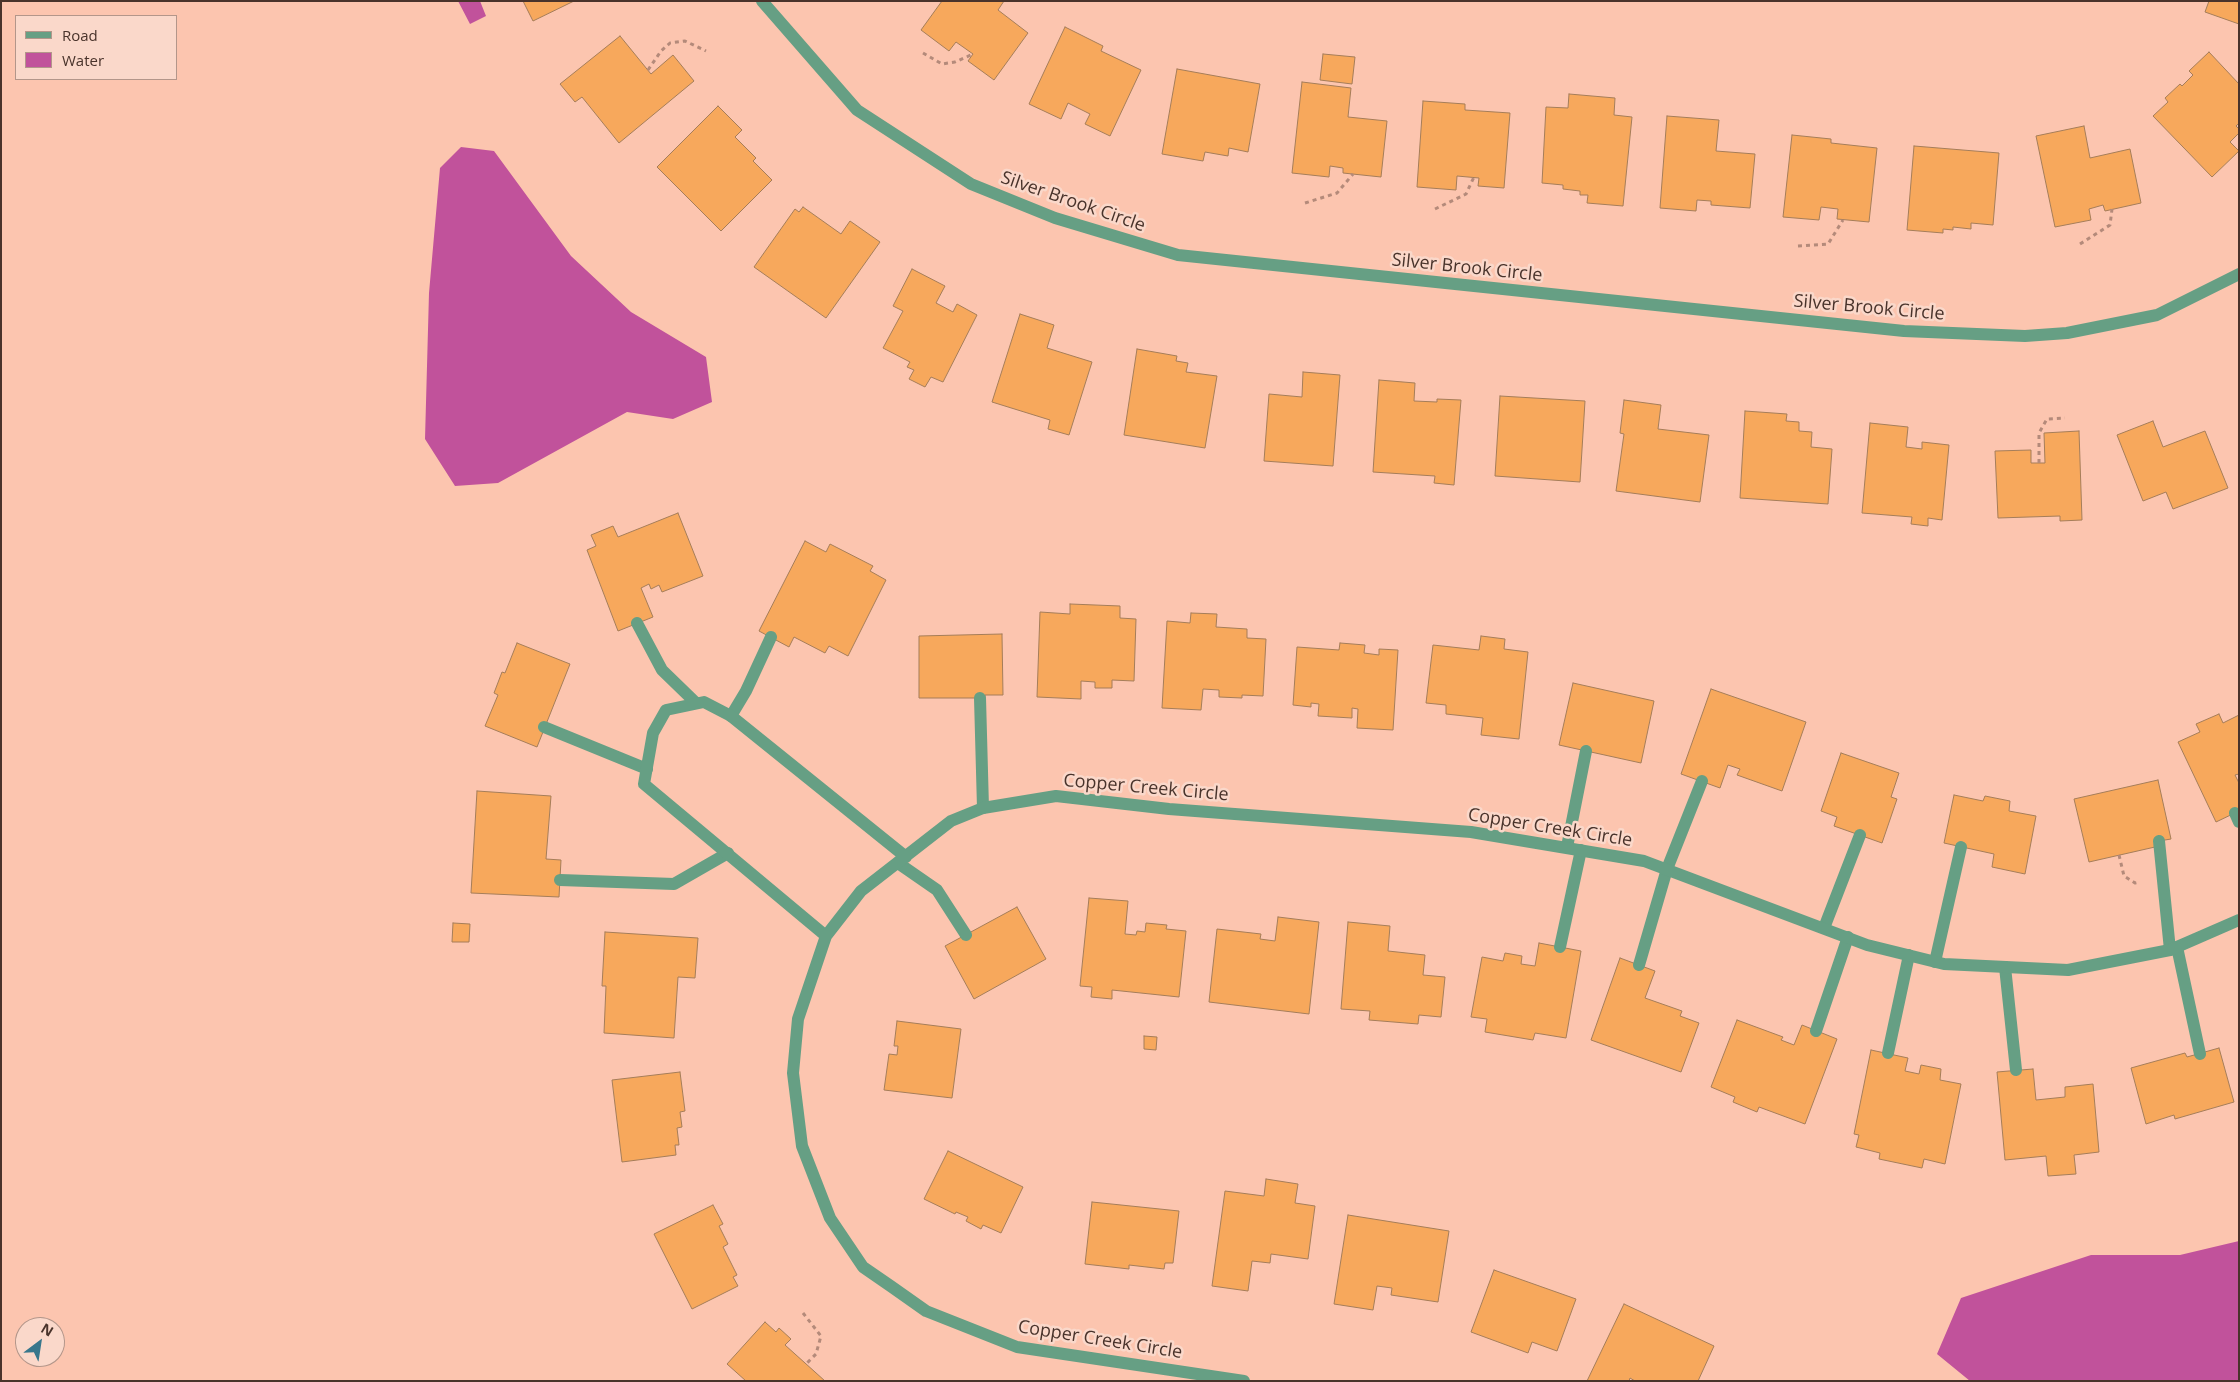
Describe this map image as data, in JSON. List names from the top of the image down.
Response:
{
  "streets": {
    "street": ["Silver Brook Circle", "Copper Creek Circle"]
  },
  "legend": ["Road", "Water"],
  "north": "top right"
}
